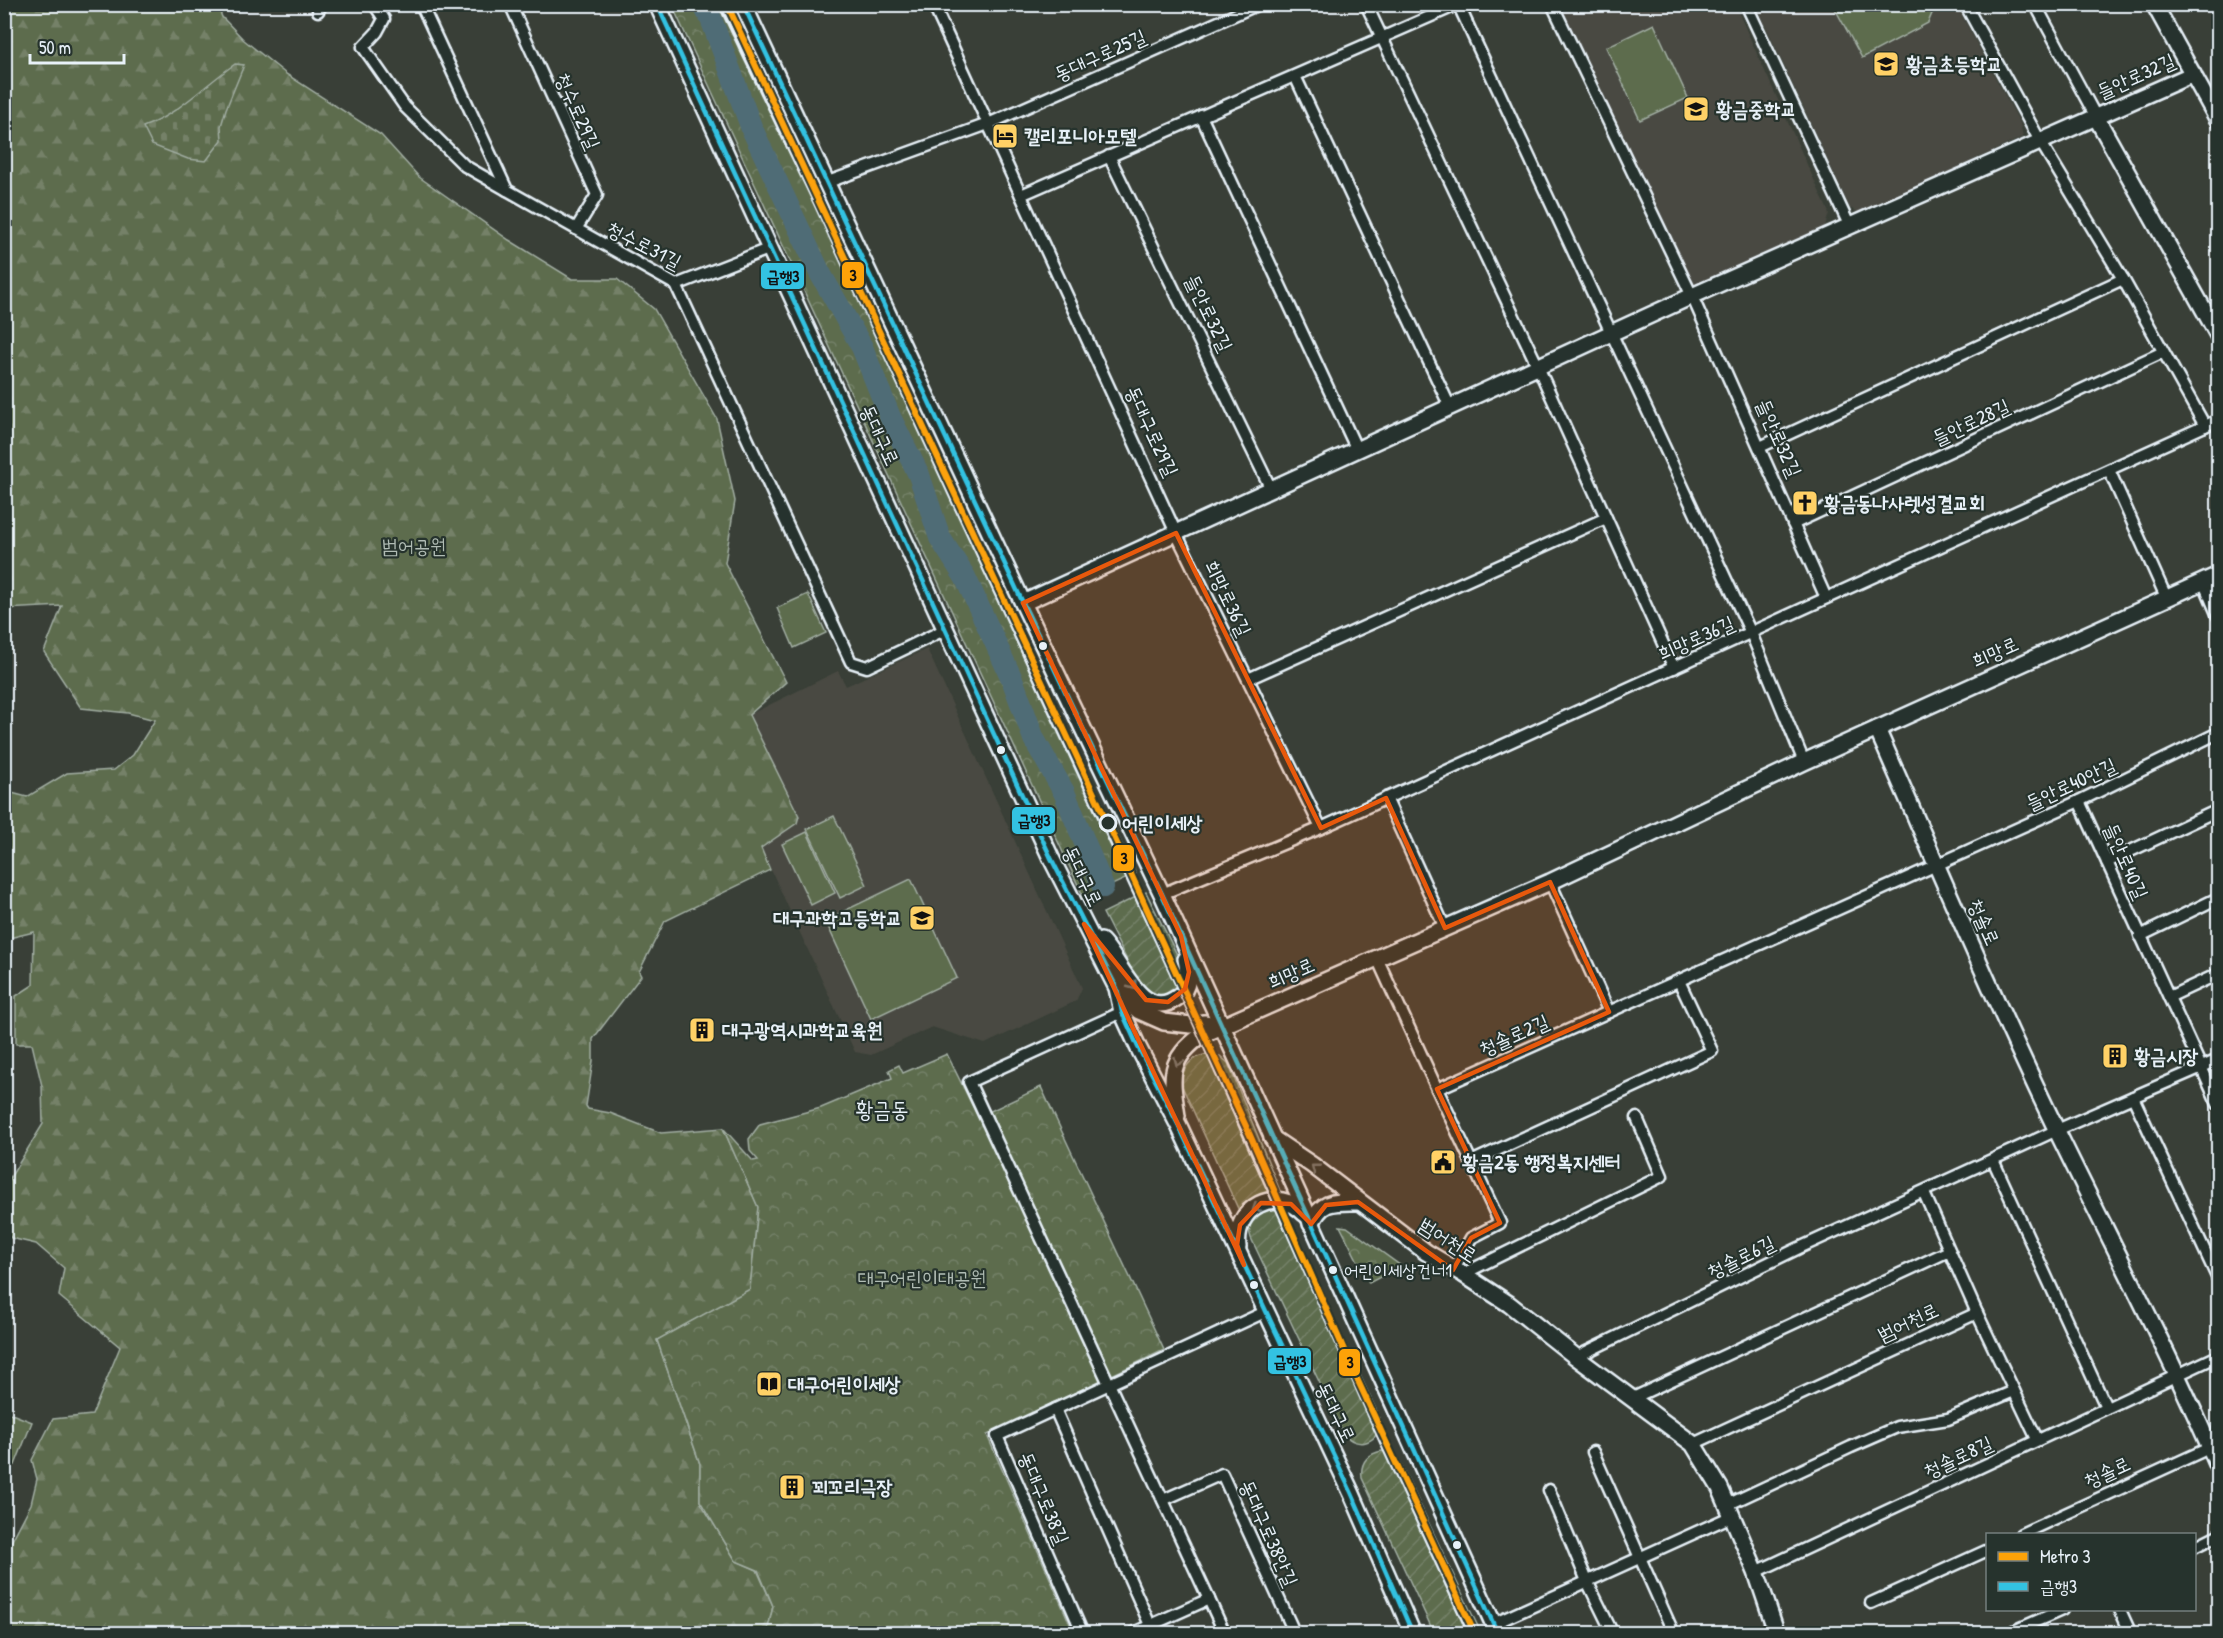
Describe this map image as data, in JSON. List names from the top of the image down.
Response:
{
  "streets": {
    "main road": [
      "들안로32길",
      "동대구로",
      "희망로",
      "청솔로",
      "범어천로"
    ],
    "street": [
      "동대구로25길",
      "청수로29길",
      "청수로31길",
      "들안로28길",
      "동대구로29길",
      "희망로36길",
      "들안로40안길",
      "들안로40길",
      "청솔로2길",
      "청솔로6길",
      "청솔로8길",
      "동대구로38길",
      "동대구로38안길"
    ]
  },
  "crossings": [
    ["동대구로25길", "동대구로29길"],
    ["들안로32길", "들안로28길"],
    ["들안로32길", "동대구로29길"],
    ["들안로32길", "희망로36길"],
    ["청수로29길", "청수로31길"],
    ["청수로31길", "동대구로"],
    ["동대구로29길", "희망로36길"],
    ["동대구로", "희망로"],
    ["동대구로", "동대구로38길"],
    ["희망로", "청솔로"],
    ["들안로40안길", "들안로40길"],
    ["들안로40안길", "청솔로"],
    ["들안로40안길", "청솔로2길"],
    ["청솔로", "청솔로2길"],
    ["청솔로", "청솔로6길"],
    ["청솔로", "청솔로8길"],
    ["범어천로", "청솔로6길"],
    ["범어천로", "청솔로8길"]
  ],
  "districts": ["황금동"],
  "parks": ["범어공원", "대구어린이대공원"],
  "places": {
    "school or university": ["황금초등학교", "황금중학교", "대구과학고등학교"],
    "hotel": ["캘리포니아모텔"],
    "church": ["황금동나사렛성결교회"],
    "other": ["어린이세상", "어린이세상건너1"],
    "building": ["대구광역시과학교육원", "황금시장", "꾀꼬리극장"],
    "public building": ["황금2동 행정복지센터"],
    "library": ["대구어린이세상"]
  },
  "lines": ["metro line 3", "transit line 급행3"],
  "legend": ["Metro 3", "급행3"],
  "scale_bar": "50 m"
}
